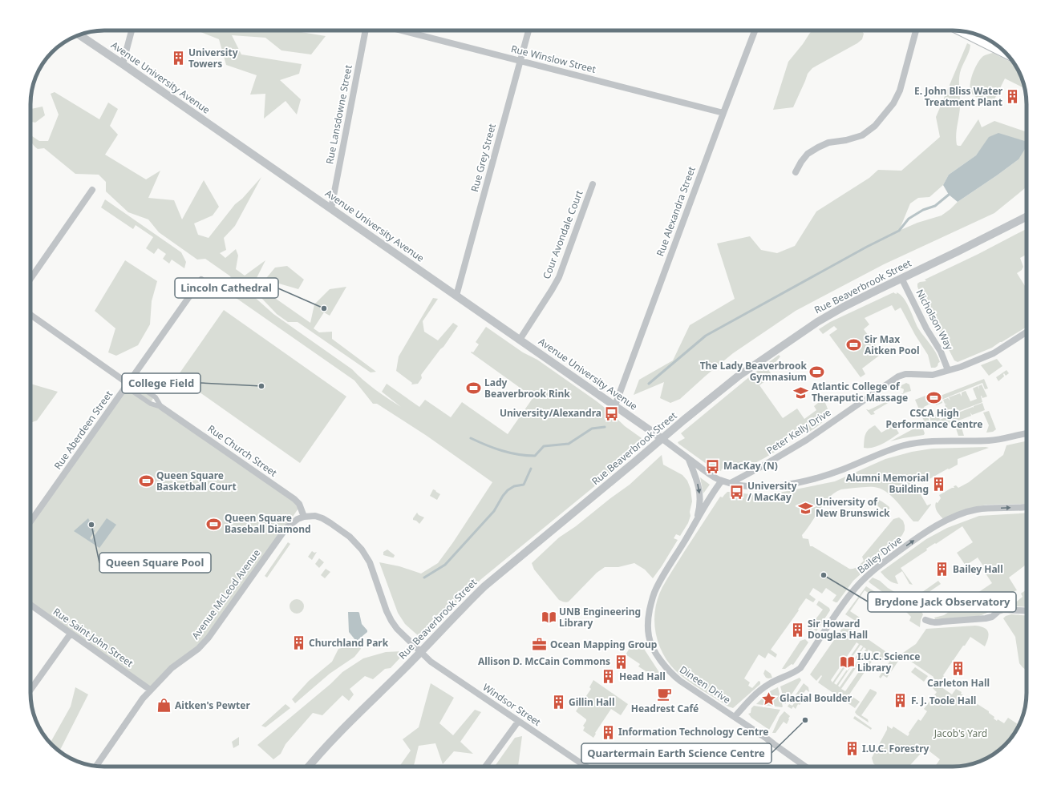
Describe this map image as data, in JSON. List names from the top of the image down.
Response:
{
  "streets": {
    "street": [
      "Rue Winslow Street",
      "Avenue University Avenue",
      "Rue Lansdowne Street",
      "Rue Grey Street",
      "Rue Alexandra Street",
      "Cour Avondale Court",
      "Rue Beaverbrook Street",
      "Nicholson Way",
      "Rue Aberdeen Street",
      "Peter Kelly Drive",
      "Rue Church Street",
      "Bailey Drive",
      "Avenue McLeod Avenue",
      "Rue Saint John Street",
      "Dineen Drive",
      "Windsor Street"
    ]
  },
  "crossings": [
    ["Rue Winslow Street", "Rue Grey Street"],
    ["Rue Winslow Street", "Rue Alexandra Street"],
    ["Avenue University Avenue", "Rue Lansdowne Street"],
    ["Avenue University Avenue", "Rue Grey Street"],
    ["Avenue University Avenue", "Rue Alexandra Street"],
    ["Avenue University Avenue", "Cour Avondale Court"],
    ["Avenue University Avenue", "Rue Beaverbrook Street"],
    ["Rue Beaverbrook Street", "Nicholson Way"],
    ["Rue Beaverbrook Street", "Windsor Street"],
    ["Nicholson Way", "Peter Kelly Drive"],
    ["Rue Church Street", "Avenue McLeod Avenue"],
    ["Bailey Drive", "Dineen Drive"],
    ["Avenue McLeod Avenue", "Rue Saint John Street"]
  ],
  "one_way": ["Bailey Drive"],
  "parks": ["Jacob's Yard"],
  "places": {
    "building": [
      "University Towers",
      "E. John Bliss Water Treatment Plant",
      "Alumni Memorial Building",
      "Bailey Hall",
      "Sir Howard Douglas Hall",
      "Churchland Park",
      "Allison D. McCain Commons",
      "Carleton Hall",
      "Head Hall",
      "F. J. Toole Hall",
      "Gillin Hall",
      "Information Technology Centre",
      "I.U.C. Forestry"
    ],
    "other": [
      "Lincoln Cathedral",
      "College Field",
      "Queen Square Pool",
      "Brydone Jack Observatory",
      "Quartermain Earth Science Centre"
    ],
    "sports": [
      "Sir Max Aitken Pool",
      "The Lady Beaverbrook Gymnasium",
      "Lady Beaverbrook Rink",
      "CSCA High Performance Centre",
      "Queen Square Basketball Court",
      "Queen Square Baseball Diamond"
    ],
    "school or university": ["Atlantic College of Theraputic Massage", "University of New Brunswick"],
    "bus stop": ["University/Alexandra", "MacKay (N)", "University / MacKay"],
    "library": ["UNB Engineering Library", "I.U.C. Science Library"],
    "office": ["Ocean Mapping Group"],
    "cafe": ["Headrest Café"],
    "place": ["Glacial Boulder"],
    "shop": ["Aitken's Pewter"]
  }
}
